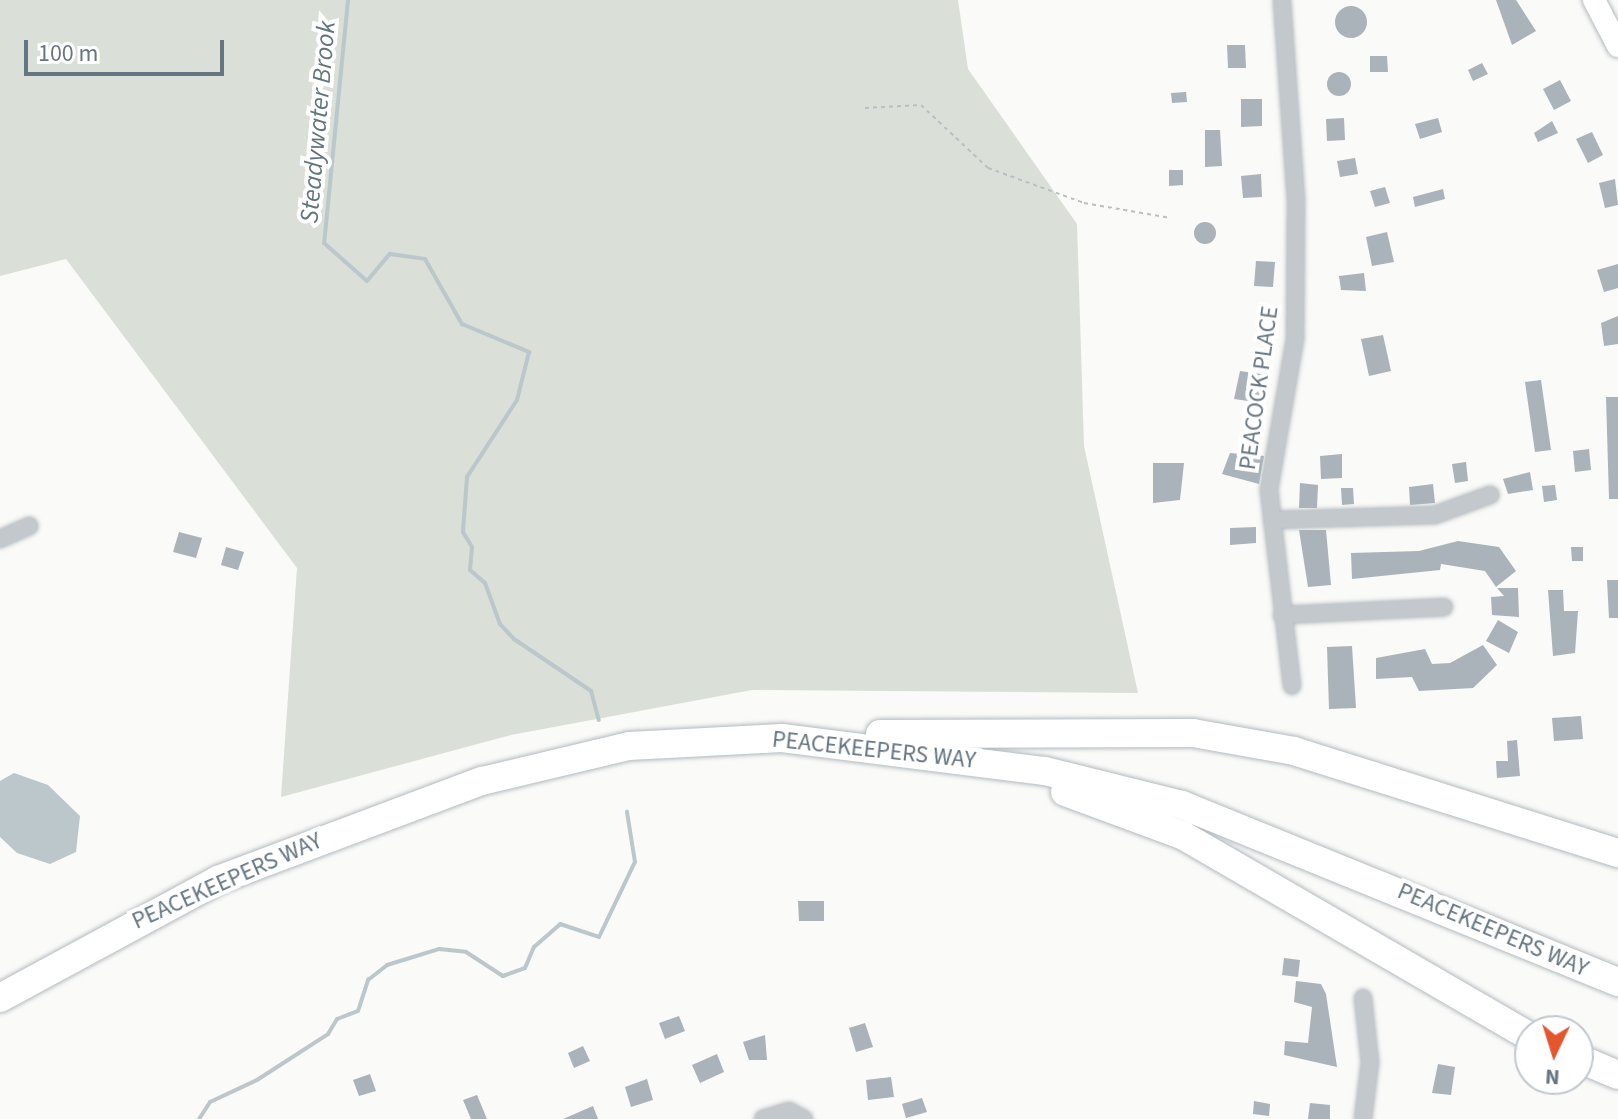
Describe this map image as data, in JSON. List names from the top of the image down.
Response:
{
  "streets": {
    "highway": ["PEACEKEEPERS WAY"],
    "street": ["PEACOCK PLACE"]
  },
  "water": ["Steadywater Brook"],
  "scale_bar": "100 m",
  "north": "bottom"
}
